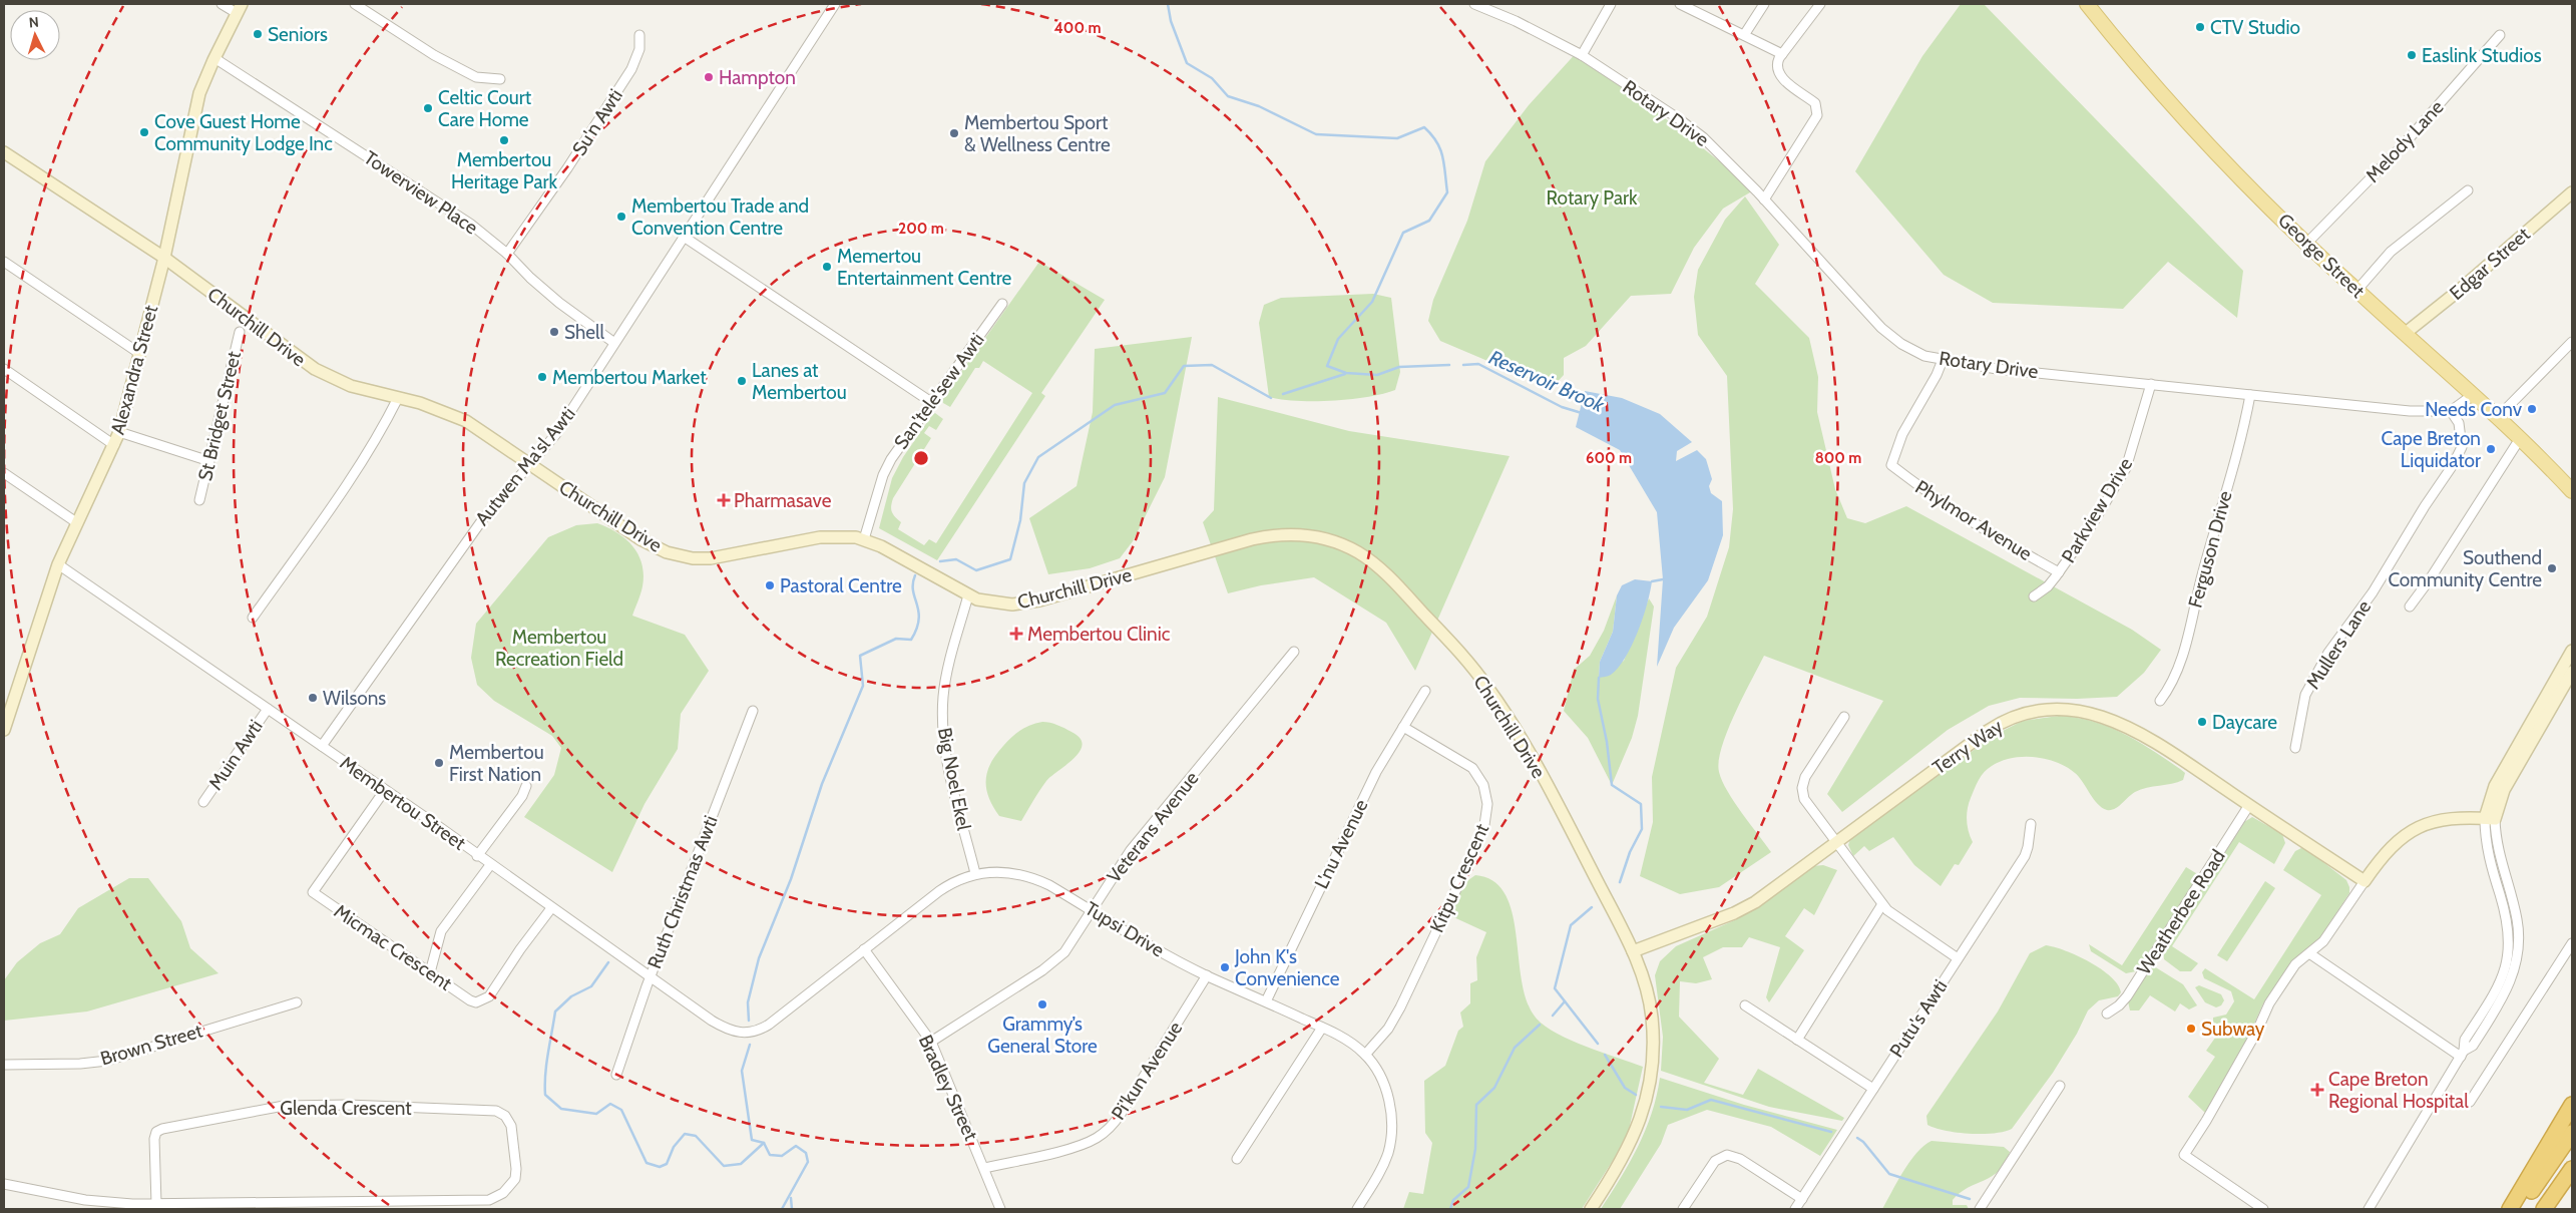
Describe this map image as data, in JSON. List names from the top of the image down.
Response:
{
  "streets": {
    "main road": [
      "George Street",
      "Edgar Street",
      "Churchill Drive",
      "Alexandra Street",
      "Terry Way"
    ],
    "street": [
      "Rotary Drive",
      "Su'n Awti",
      "Melody Lane",
      "Towerview Place",
      "San'tele'sew Awti",
      "St Bridget Street",
      "Autwen Ma'sl Awti",
      "Parkview Drive",
      "Phylmor Avenue",
      "Ferguson Drive",
      "Mullers Lane",
      "Muin Awti",
      "Big Noel Ekel",
      "Membertou Street",
      "Veterans Avenue",
      "L'nu Avenue",
      "Kitpu Crescent",
      "Ruth Christmas Awti",
      "Weatherbee Road",
      "Tupsi Drive",
      "Micmac Crescent",
      "Putu's Awti",
      "Brown Street",
      "Pi'kun Avenue",
      "Bradley Street",
      "Glenda Crescent"
    ]
  },
  "crossings": [
    ["Rotary Drive", "Parkview Drive"],
    ["Rotary Drive", "Phylmor Avenue"],
    ["Rotary Drive", "Ferguson Drive"],
    ["Rotary Drive", "Mullers Lane"],
    ["Su'n Awti", "Towerview Place"],
    ["Melody Lane", "George Street"],
    ["Towerview Place", "Alexandra Street"],
    ["Towerview Place", "Autwen Ma'sl Awti"],
    ["George Street", "Edgar Street"],
    ["Churchill Drive", "Alexandra Street"],
    ["Churchill Drive", "San'tele'sew Awti"],
    ["Churchill Drive", "Autwen Ma'sl Awti"],
    ["Churchill Drive", "Terry Way"],
    ["Churchill Drive", "Big Noel Ekel"],
    ["Alexandra Street", "Membertou Street"],
    ["Autwen Ma'sl Awti", "Membertou Street"],
    ["Parkview Drive", "Phylmor Avenue"],
    ["Terry Way", "Weatherbee Road"],
    ["Muin Awti", "Membertou Street"],
    ["Big Noel Ekel", "Tupsi Drive"],
    ["Membertou Street", "Ruth Christmas Awti"],
    ["Membertou Street", "Tupsi Drive"],
    ["Membertou Street", "Micmac Crescent"],
    ["Veterans Avenue", "Tupsi Drive"],
    ["Veterans Avenue", "Bradley Street"],
    ["L'nu Avenue", "Kitpu Crescent"],
    ["L'nu Avenue", "Tupsi Drive"],
    ["Kitpu Crescent", "Tupsi Drive"],
    ["Tupsi Drive", "Pi'kun Avenue"],
    ["Tupsi Drive", "Bradley Street"],
    ["Pi'kun Avenue", "Bradley Street"]
  ],
  "water": ["Reservoir Brook"],
  "parks": ["Rotary Park", "Membertou Recreation Field"],
  "places": {
    "other": [
      "CTV Studio",
      "Seniors",
      "Easlink Studios",
      "Hampton",
      "Celtic Court Care Home",
      "Cove Guest Home Community Lodge Inc",
      "Membertou Sport & Wellness Centre",
      "Membertou Heritage Park",
      "Membertou Trade and Convention Centre",
      "Memertou Entertainment Centre",
      "Shell",
      "Membertou Market",
      "Lanes at Membertou",
      "Needs Conv",
      "Cape Breton Liquidator",
      "Southend Community Centre",
      "Pastoral Centre",
      "Wilsons",
      "Daycare",
      "Membertou First Nation",
      "John K's Convenience",
      "Grammy’s General Store",
      "Subway"
    ],
    "health": ["Pharmasave", "Membertou Clinic", "Cape Breton Regional Hospital"]
  },
  "north": "top",
  "rings": [
    "400 m",
    "200 m",
    "600 m",
    "800 m"
  ]
}
